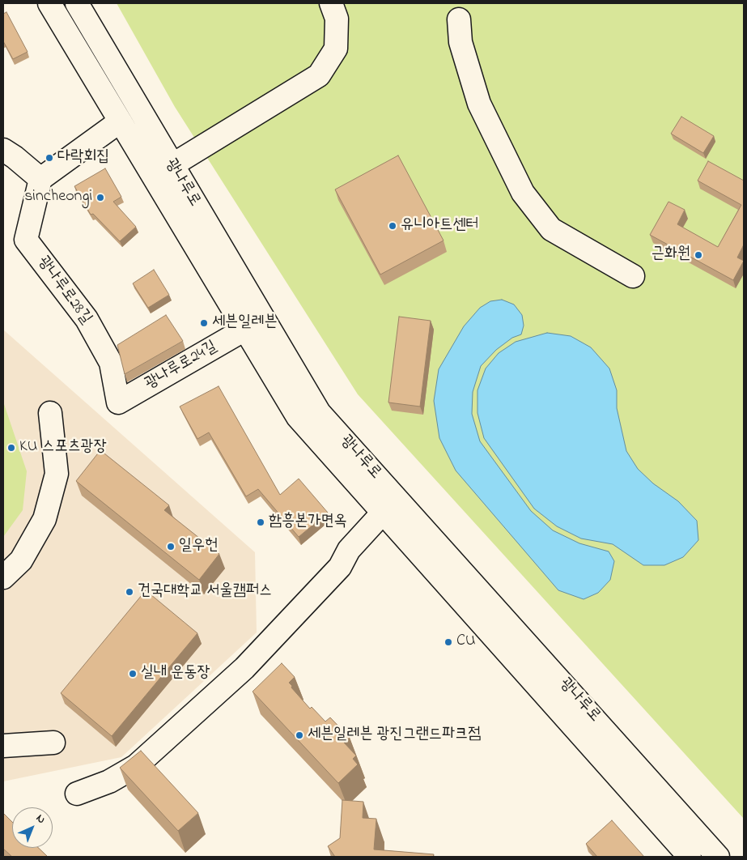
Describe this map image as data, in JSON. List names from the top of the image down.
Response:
{
  "streets": {
    "main road": ["광나루로", "광나루로28길", "광나루로24길"]
  },
  "crossings": [
    ["광나루로", "광나루로24길"],
    ["광나루로28길", "광나루로24길"]
  ],
  "places": [
    "다락회집",
    "sincheongi",
    "유니아트센터",
    "근화원",
    "세븐일레븐",
    "KU 스포츠광장",
    "함흥본가면옥",
    "일우헌",
    "건국대학교 서울캠퍼스",
    "CU",
    "실내 운동장",
    "세븐일레븐 광진그랜드파크점"
  ],
  "north": "top right"
}
